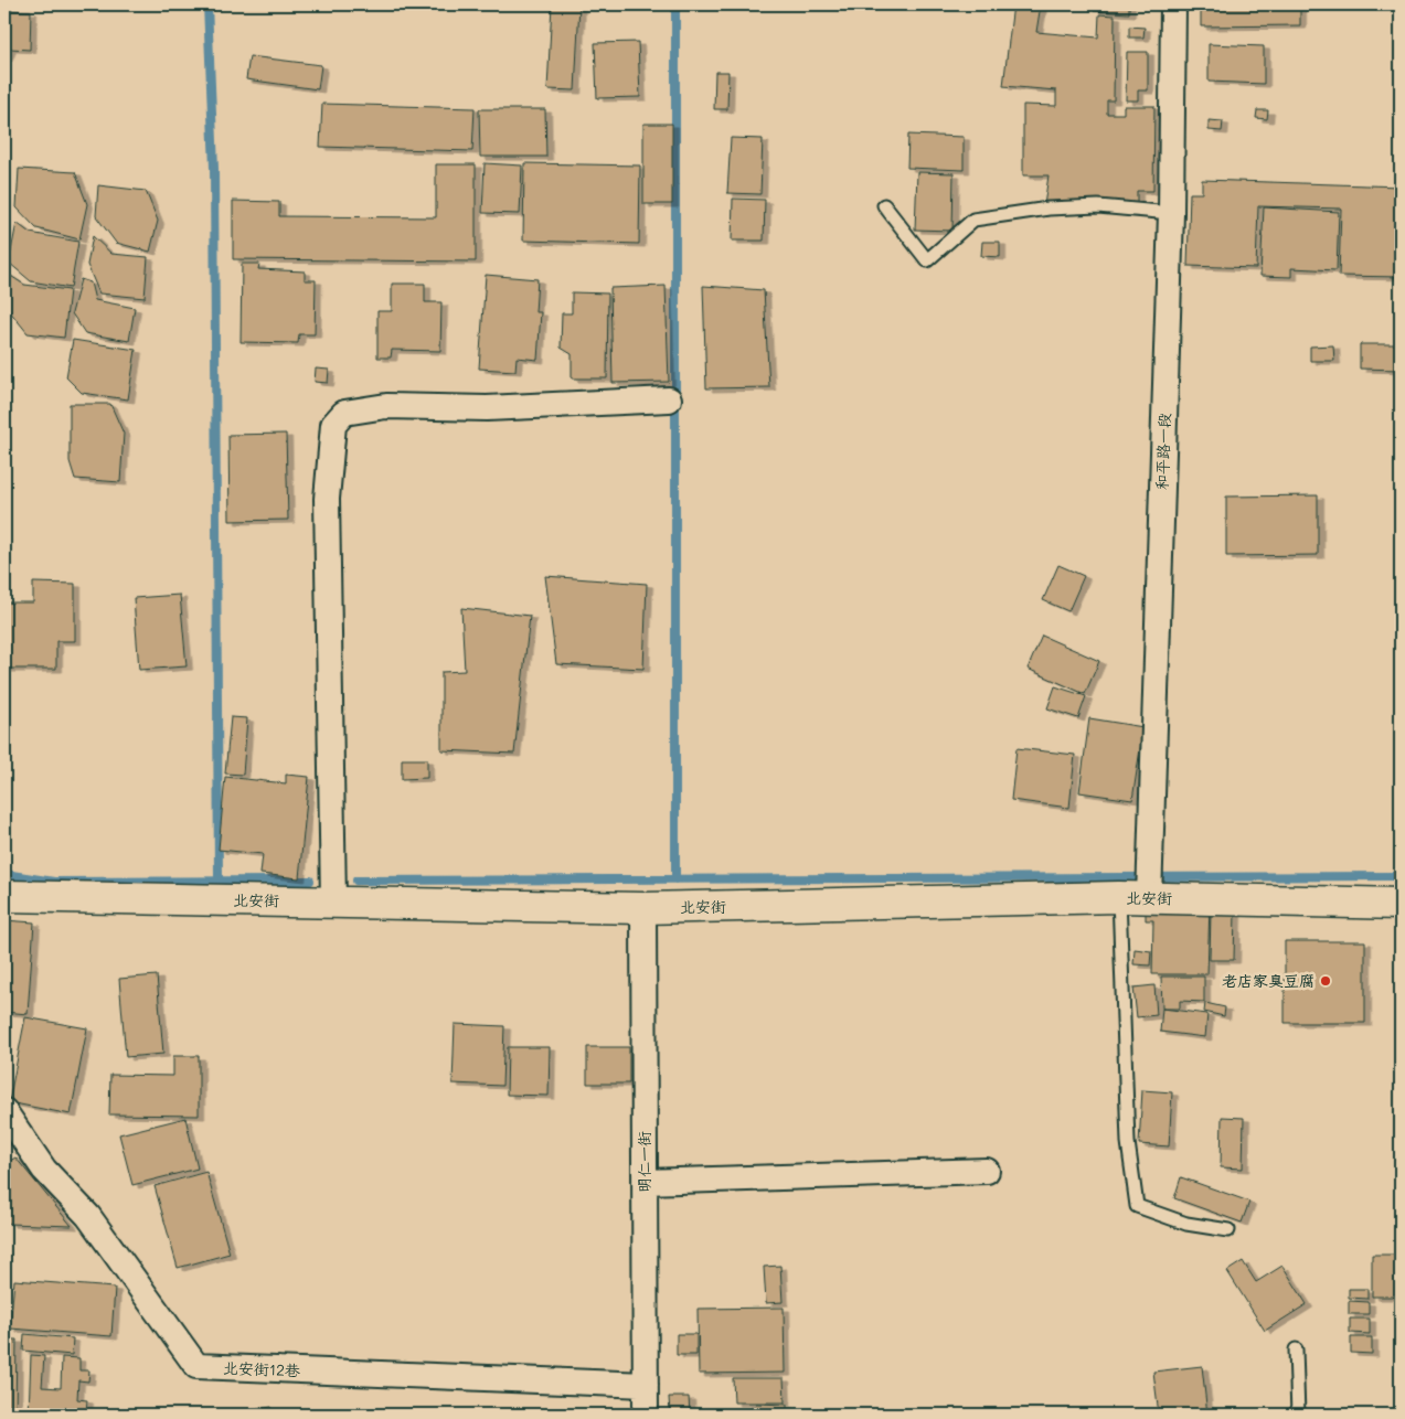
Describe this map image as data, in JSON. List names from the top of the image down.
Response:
{
  "streets": {
    "street": [
      "和平路一段",
      "北安街",
      "明仁一街",
      "北安街12巷"
    ]
  },
  "crossings": [
    ["和平路一段", "北安街"],
    ["北安街", "明仁一街"],
    ["明仁一街", "北安街12巷"]
  ],
  "places": ["老店家臭豆腐"]
}
